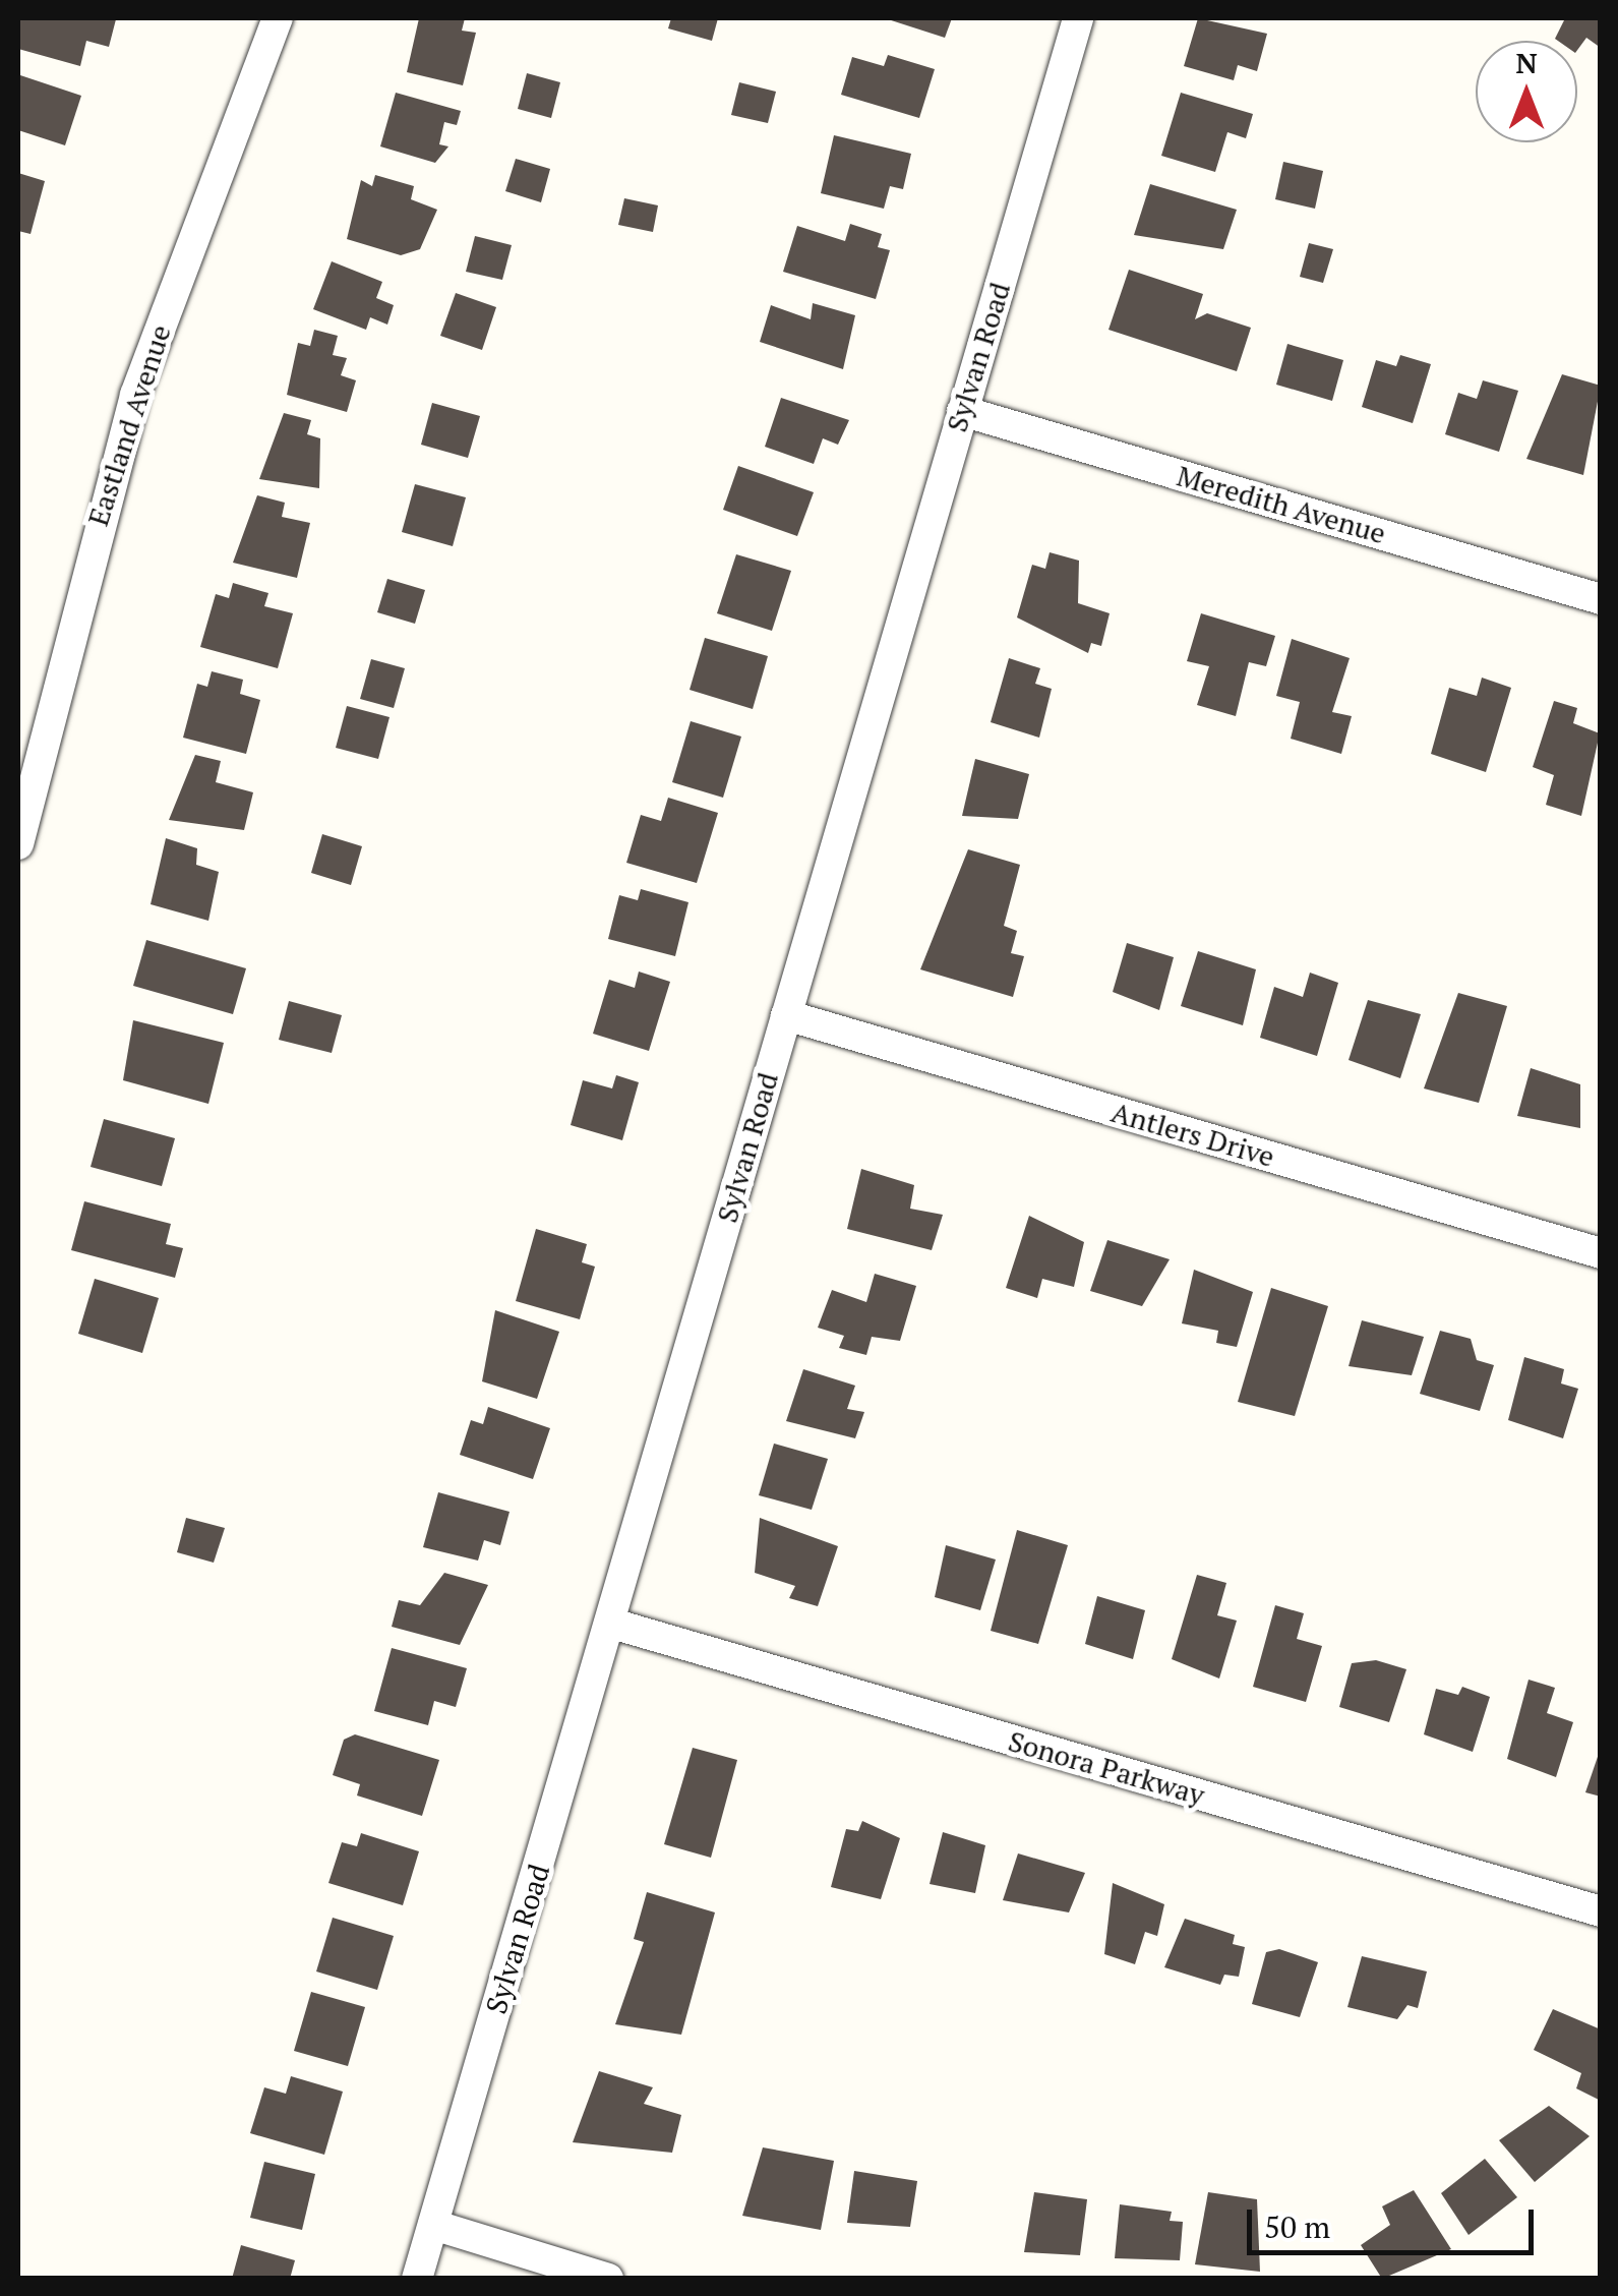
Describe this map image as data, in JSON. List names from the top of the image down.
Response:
{
  "streets": {
    "street": [
      "Sylvan Road",
      "Eastland Avenue",
      "Meredith Avenue",
      "Antlers Drive",
      "Sonora Parkway"
    ]
  },
  "crossings": [
    ["Sylvan Road", "Meredith Avenue"],
    ["Sylvan Road", "Antlers Drive"],
    ["Sylvan Road", "Sonora Parkway"]
  ],
  "scale_bar": "50 m",
  "north": "top"
}
